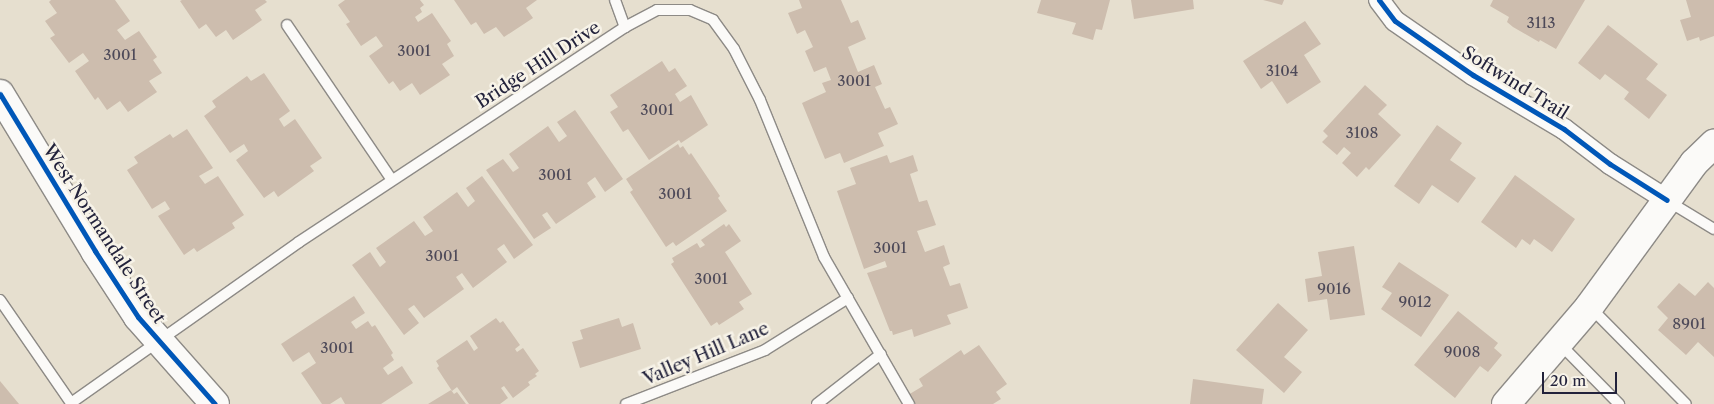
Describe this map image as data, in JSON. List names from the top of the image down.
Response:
{
  "streets": {
    "street": ["Softwind Trail", "West Normandale Street"],
    "lane": ["Bridge Hill Drive", "Valley Hill Lane"]
  },
  "crossings": [
    ["Bridge Hill Drive", "West Normandale Street"],
    ["Bridge Hill Drive", "Valley Hill Lane"]
  ],
  "house_numbers": [
    "3113",
    "3001",
    "3001",
    "3104",
    "3001",
    "3001",
    "3108",
    "3001",
    "3001",
    "3001",
    "3001",
    "3001",
    "9016",
    "9012",
    "8901",
    "3001",
    "9008"
  ],
  "scale_bar": "20 m"
}
